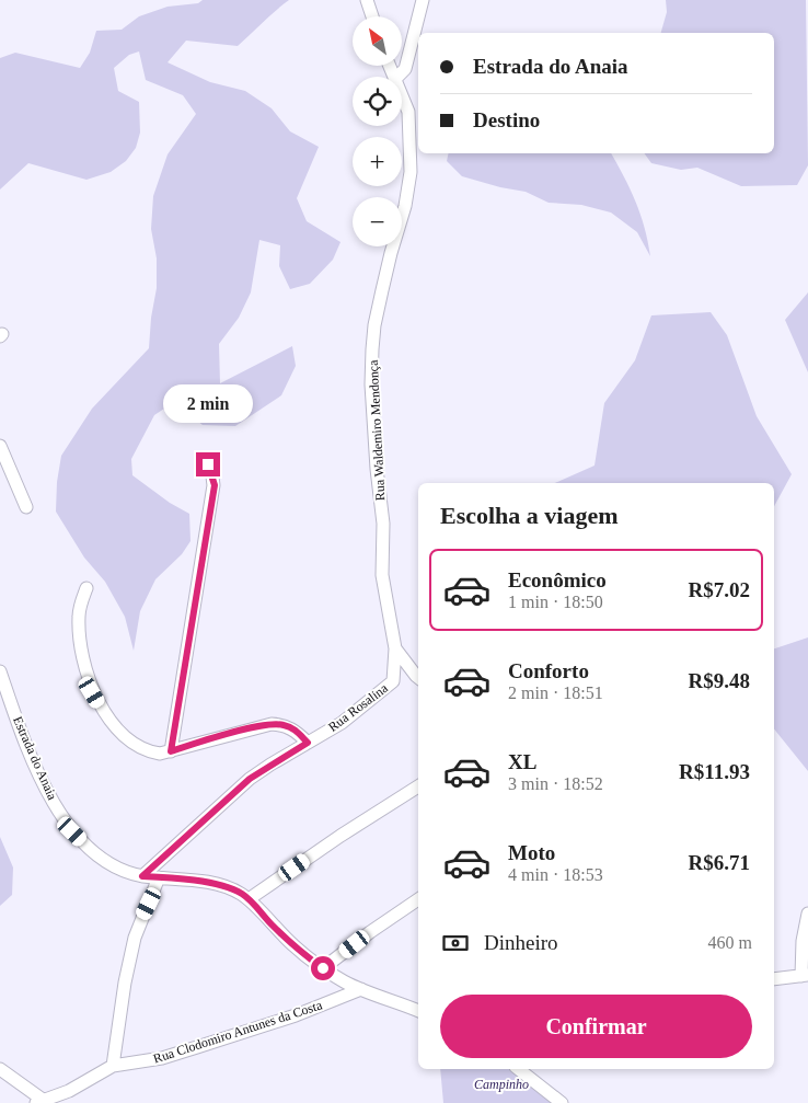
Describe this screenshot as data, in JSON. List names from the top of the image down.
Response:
{
  "streets": {
    "street": [
      "Rua Waldemiro Mendonça",
      "Rua Rosalina",
      "Estrada do Anaia",
      "Rua Clodomiro Antunes da Costa"
    ]
  },
  "crossings": [
    ["Rua Waldemiro Mendonça", "Rua Rosalina"],
    ["Rua Rosalina", "Estrada do Anaia"],
    ["Estrada do Anaia", "Rua Clodomiro Antunes da Costa"]
  ],
  "parks": ["Campinho"],
  "north": "top left",
  "page": {
    "map_buttons": ["+", "−"],
    "banner": ["Estrada do Anaia", "Destino"],
    "bubble": "2 min",
    "heading": "Escolha a viagem",
    "list": [
      {
        "name": "Econômico",
        "note": "1 min · 18:50",
        "value": "R$7.02"
      },
      {
        "name": "Conforto",
        "note": "2 min · 18:51",
        "value": "R$9.48"
      },
      {
        "name": "XL",
        "note": "3 min · 18:52",
        "value": "R$11.93"
      },
      {
        "name": "Moto",
        "note": "4 min · 18:53",
        "value": "R$6.71"
      }
    ],
    "pay": ["Dinheiro", "460 m"],
    "buttons": "Confirmar"
  }
}
